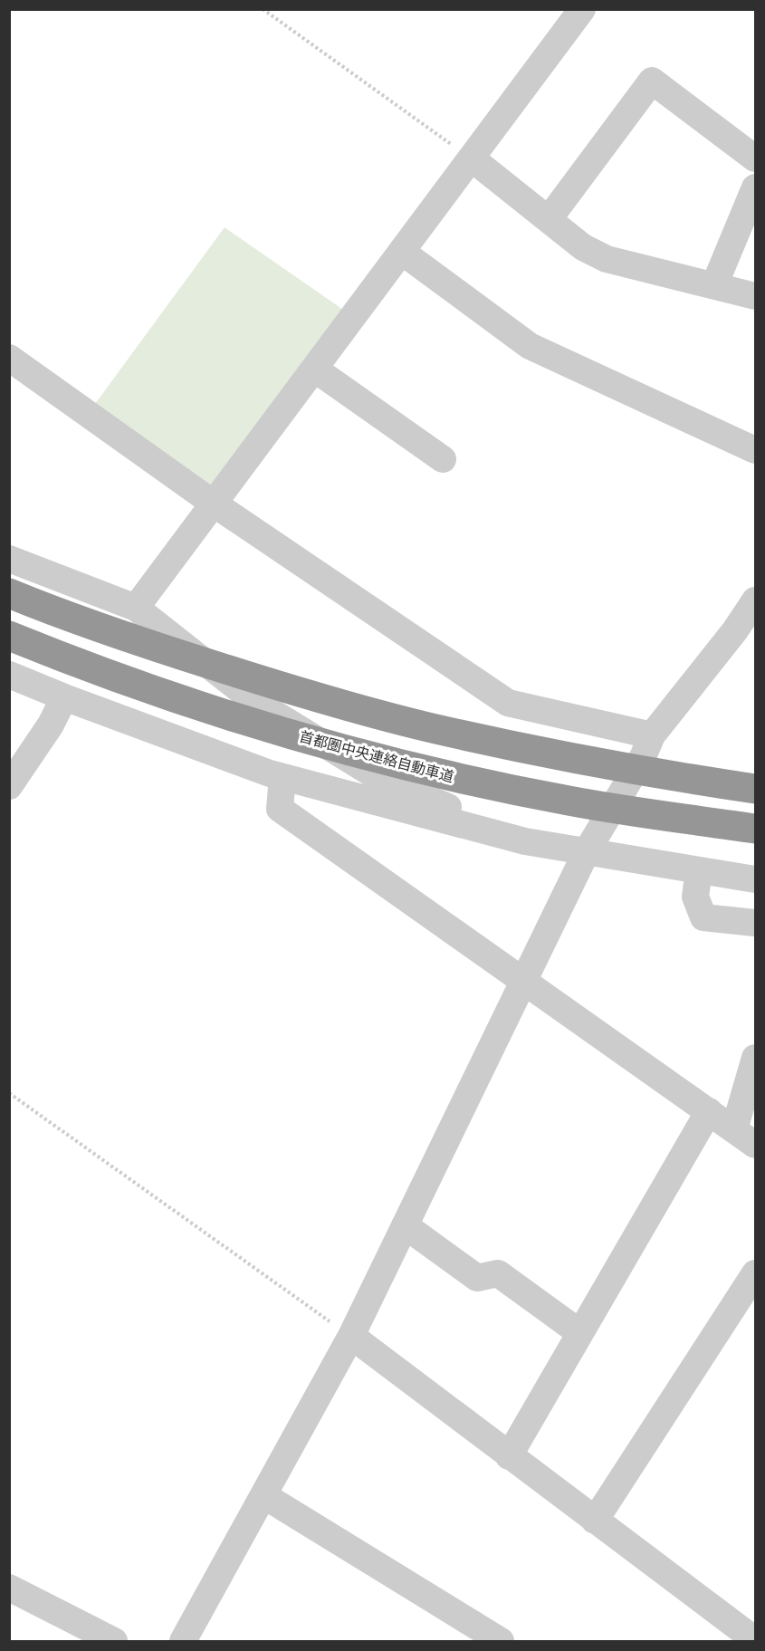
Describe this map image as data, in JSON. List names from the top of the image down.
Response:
{
  "streets": {
    "highway": ["首都圏中央連絡自動車道"]
  }
}
